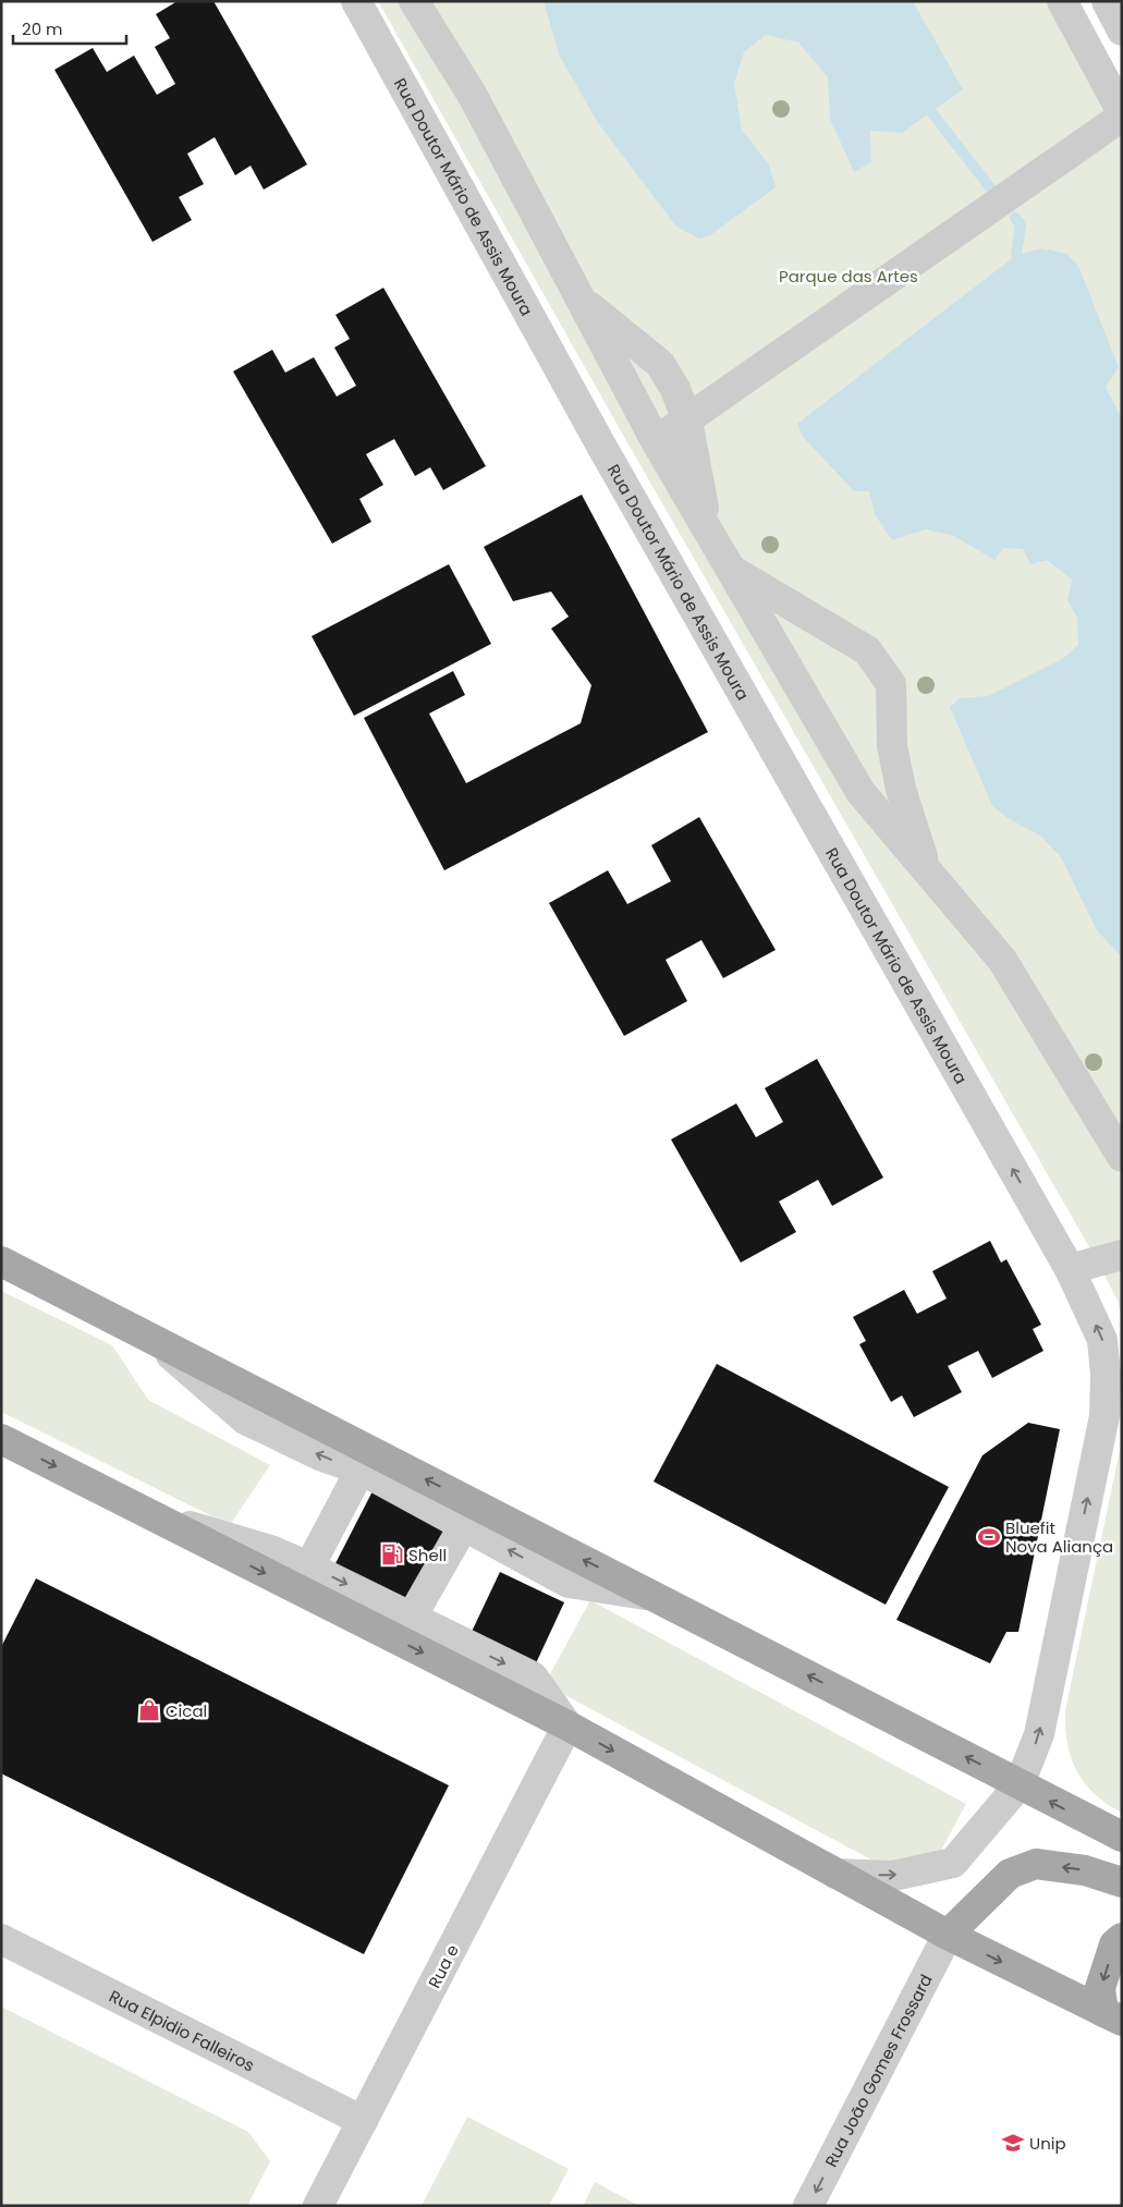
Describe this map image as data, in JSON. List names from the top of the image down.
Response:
{
  "streets": {
    "street": [
      "Rua Doutor Mário de Assis Moura",
      "Rua e",
      "Rua Elpidio Falleiros",
      "Rua João Gomes Frossard"
    ]
  },
  "crossings": [
    ["Rua e", "Rua Elpidio Falleiros"]
  ],
  "one_way": ["Rua João Gomes Frossard"],
  "parks": ["Parque das Artes"],
  "places": {
    "sports": ["Bluefit Nova Aliança"],
    "fuel station": ["Shell"],
    "shop": ["Cical"],
    "school or university": ["Unip"]
  },
  "scale_bar": "20 m"
}
